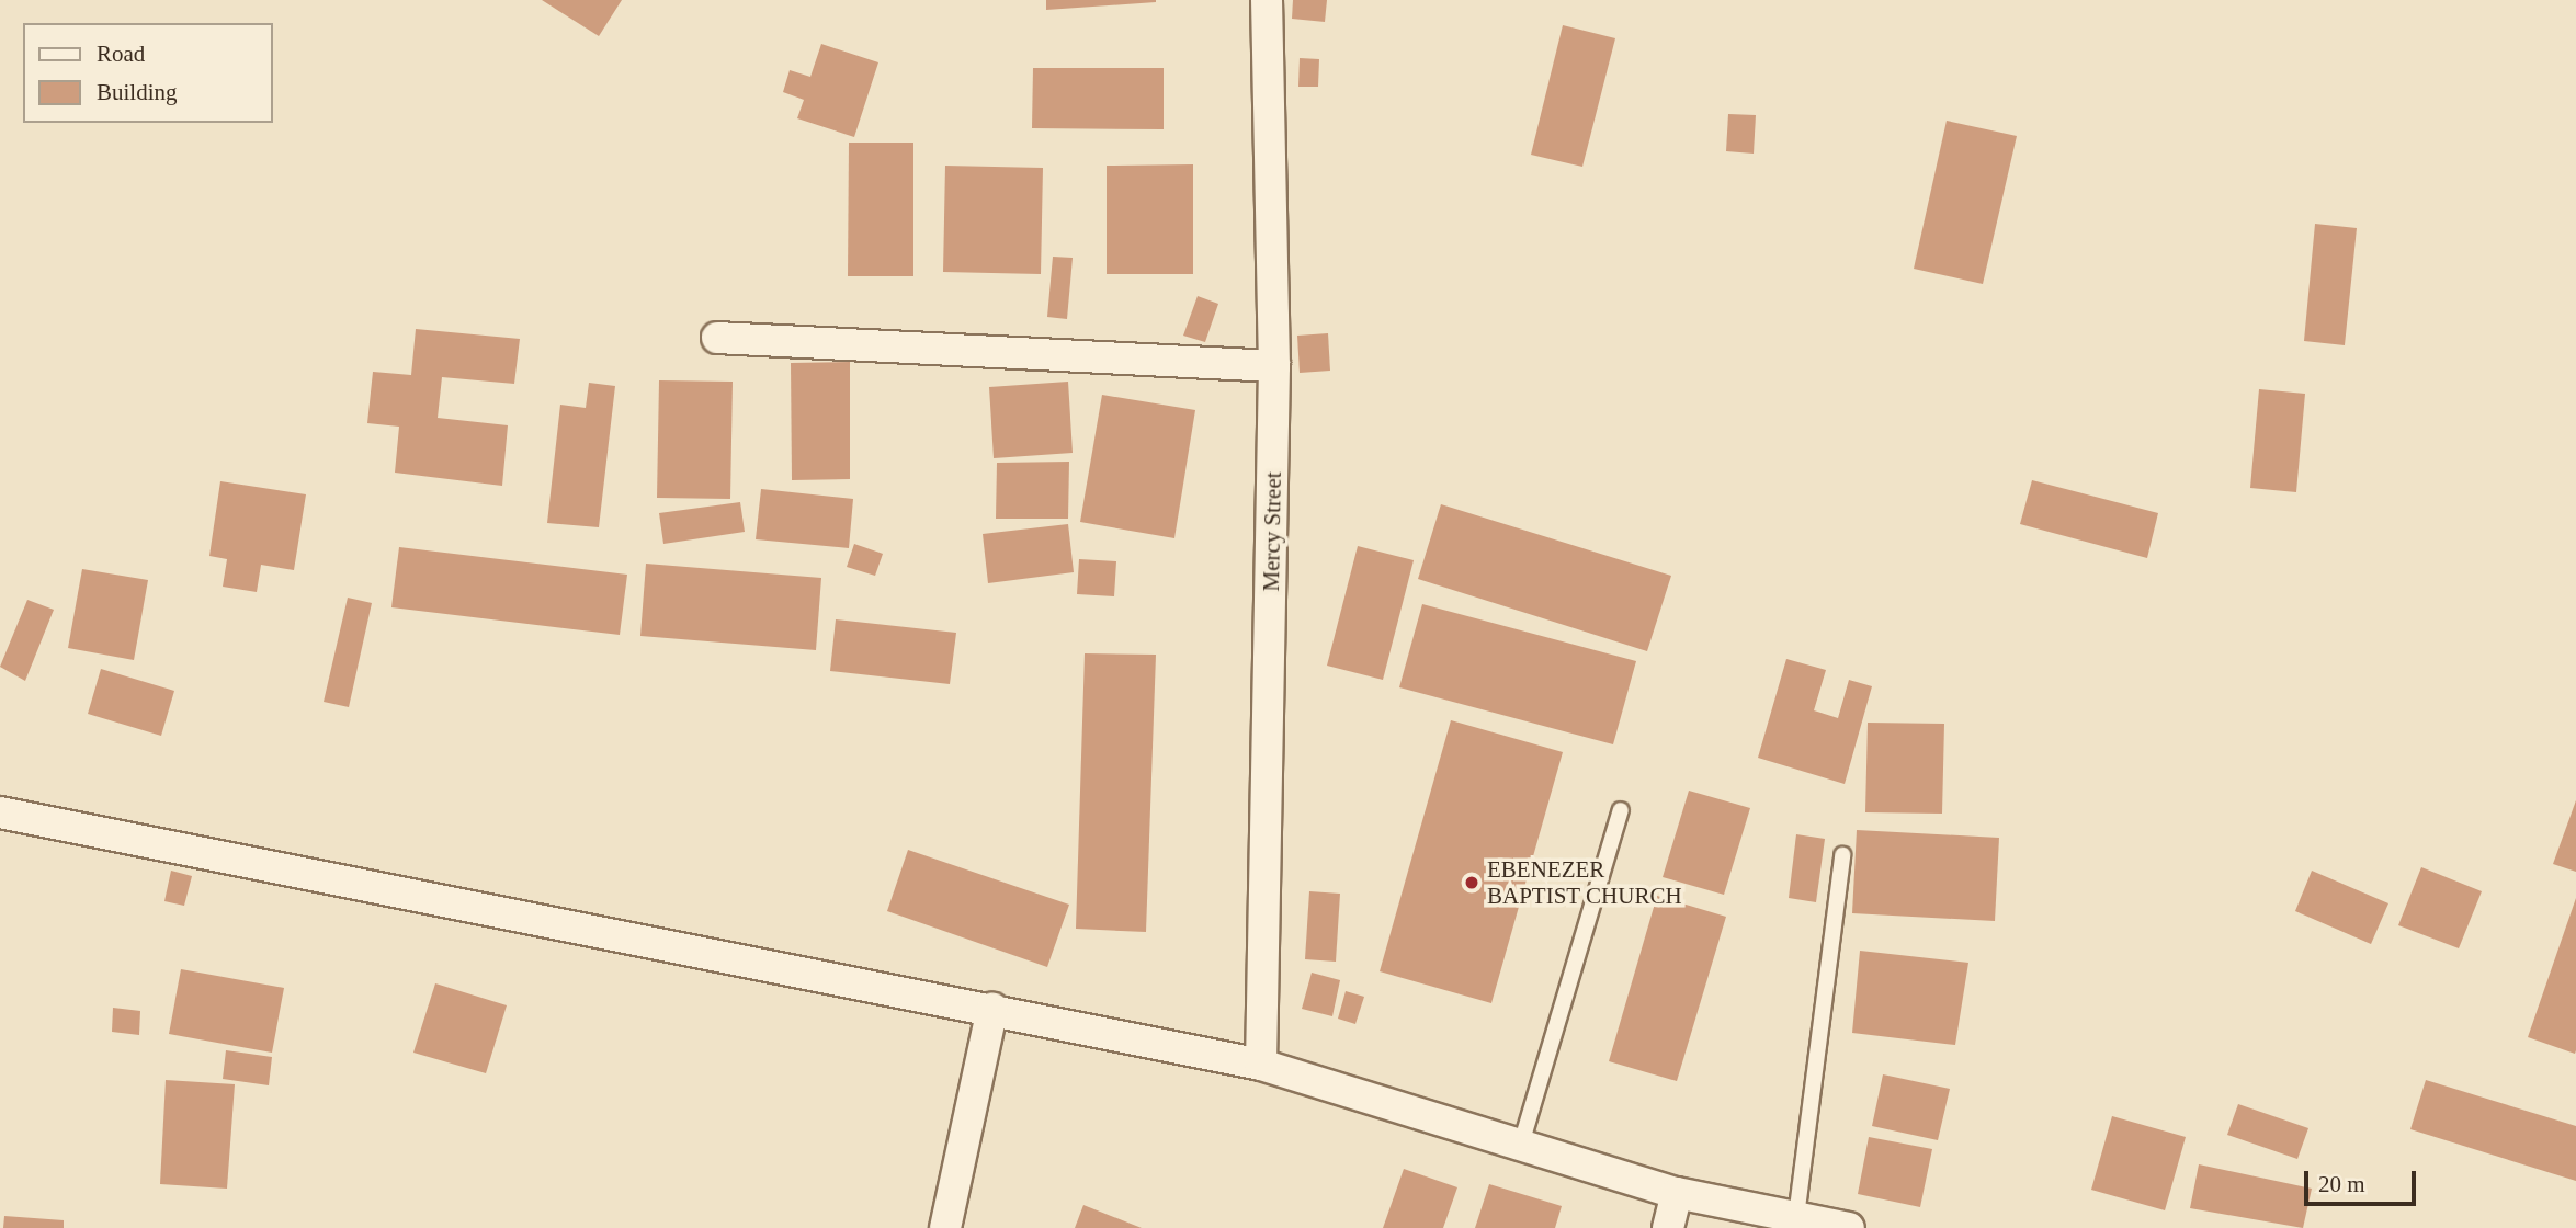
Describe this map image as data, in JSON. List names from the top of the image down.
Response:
{
  "streets": {
    "street": ["Mercy Street"]
  },
  "places": ["EBENEZER BAPTIST CHURCH"],
  "legend": ["Road", "Building"],
  "scale_bar": "20 m"
}
